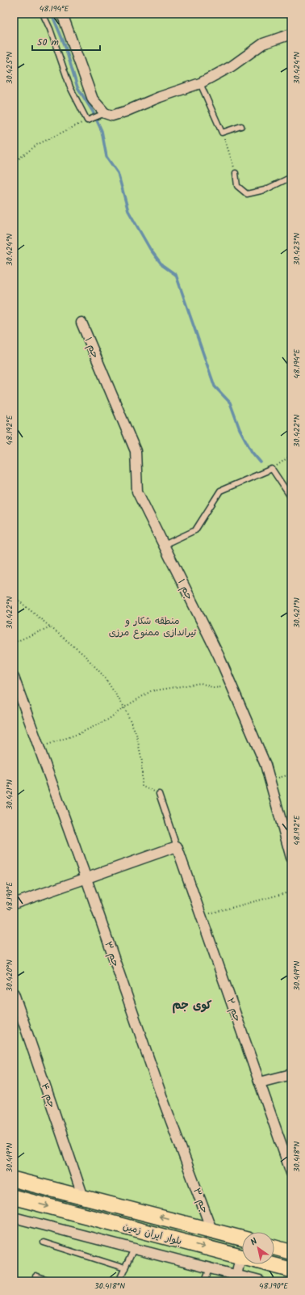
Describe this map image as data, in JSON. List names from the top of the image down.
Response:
{
  "streets": {
    "main road": ["بلوار ایران زمین"],
    "street": [
      "جم ۱",
      "جم ۳",
      "جم ۲",
      "جم ۴"
    ]
  },
  "crossings": [
    ["جم ۳", "بلوار ایران زمین"],
    ["جم ۴", "بلوار ایران زمین"]
  ],
  "districts": ["کوی جم"],
  "parks": ["منطقه شکار و تیراندازی ممنوع مرزی"],
  "scale_bar": "50 m",
  "north": "top left",
  "coordinates": [
    "48.194°E",
    "30.424°N",
    "30.425°N",
    "30.423°N",
    "48.192°E",
    "30.422°N",
    "30.421°N",
    "48.190°E",
    "30.419°N",
    "30.420°N",
    "30.418°N"
  ]
}
